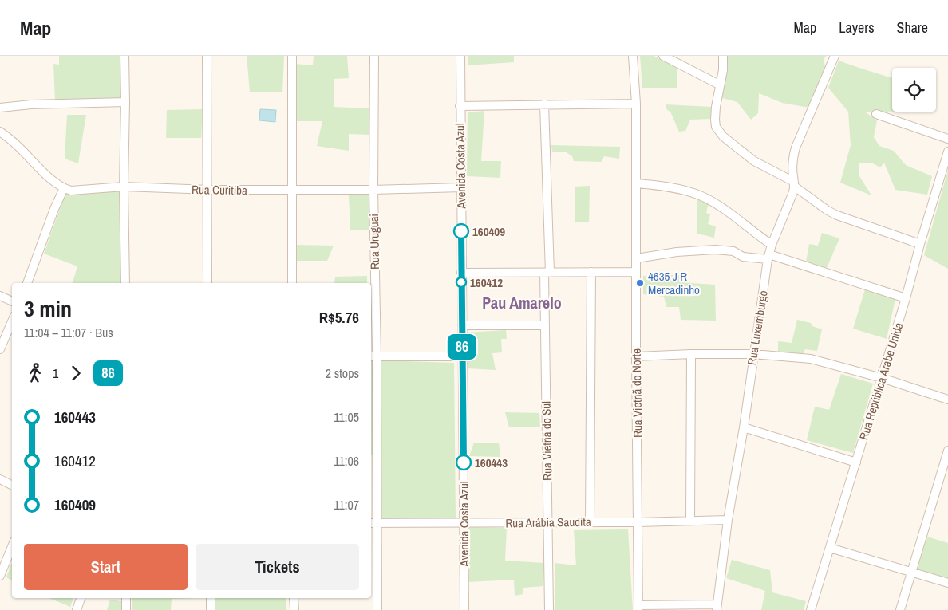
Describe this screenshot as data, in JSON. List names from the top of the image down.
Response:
{
  "streets": {
    "street": [
      "Avenida Costa Azul",
      "Rua Curitiba",
      "Rua Uruguai",
      "Rua Luxemburgo",
      "Rua República Árabe Unida",
      "Rua Vietnã do Norte",
      "Rua Vietnã do Sul",
      "Rua Arábia Saudita"
    ]
  },
  "crossings": [
    ["Avenida Costa Azul", "Rua Curitiba"],
    ["Avenida Costa Azul", "Rua Arábia Saudita"],
    ["Rua Curitiba", "Rua Uruguai"],
    ["Rua Uruguai", "Rua Arábia Saudita"],
    ["Rua Luxemburgo", "Rua Arábia Saudita"],
    ["Rua Vietnã do Norte", "Rua Arábia Saudita"],
    ["Rua Vietnã do Sul", "Rua Arábia Saudita"]
  ],
  "districts": ["Pau Amarelo"],
  "places": [
    "160409",
    "160412",
    "4635 J R Mercadinho",
    "160443"
  ],
  "lines": ["bus line 86"],
  "page": {
    "header": "Map",
    "nav": ["Map", "Layers", "Share"],
    "on_map": "86",
    "heading": ["3 min", "11:04 – 11:07 · Bus", "R$5.76"],
    "legs": ["1", "86", "2 stops"],
    "list": [
      {
        "name": "160443",
        "value": "11:05"
      },
      {
        "name": "160412",
        "value": "11:06"
      },
      {
        "name": "160409",
        "value": "11:07"
      }
    ],
    "buttons": ["Start", "Tickets"]
  }
}
